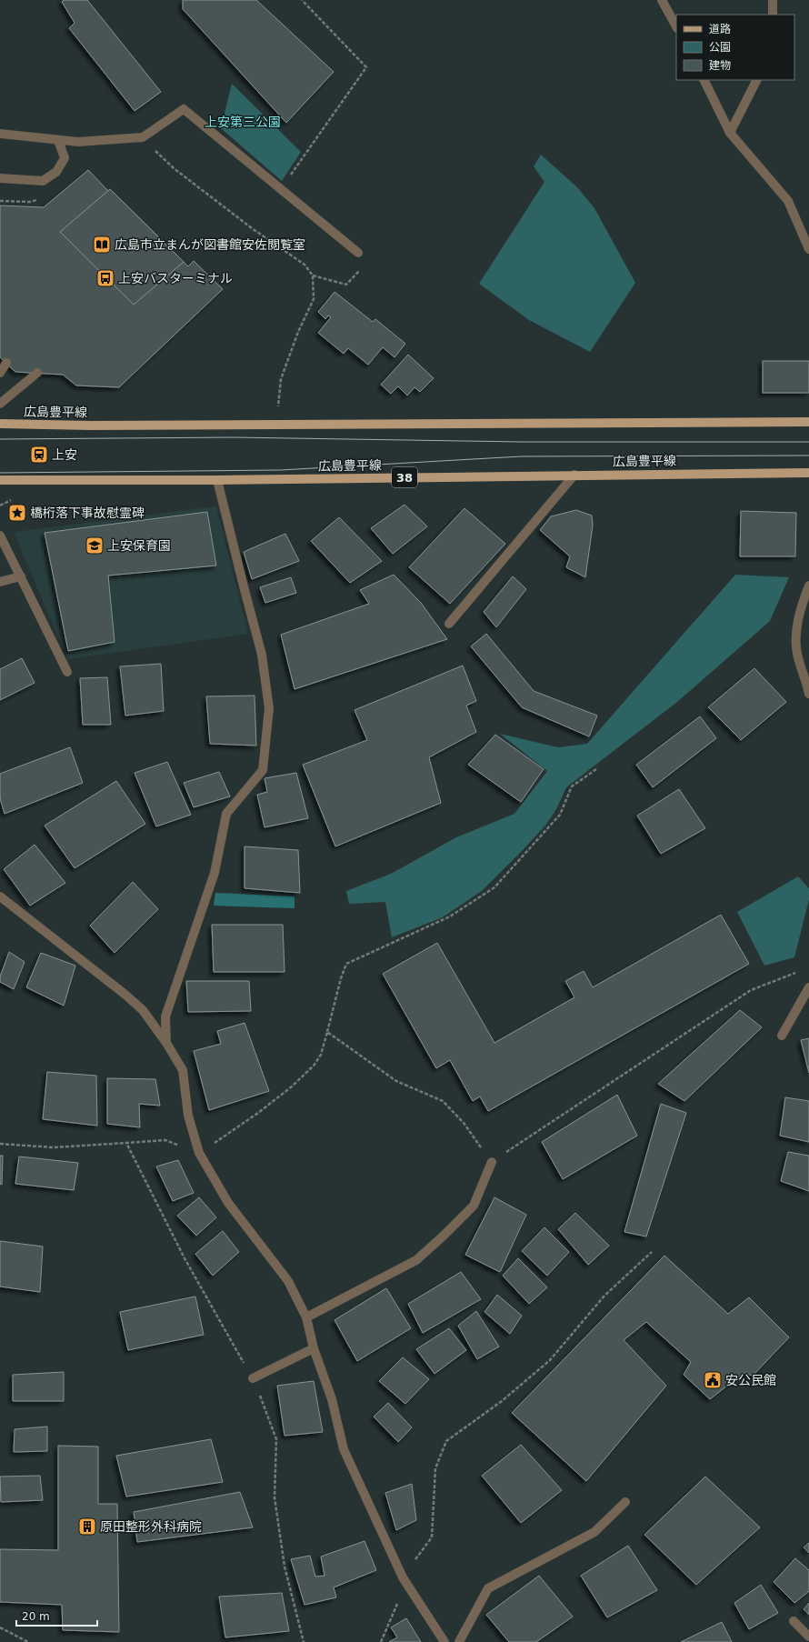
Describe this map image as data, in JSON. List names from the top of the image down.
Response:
{
  "streets": {
    "main road": ["広島豊平線", "38"]
  },
  "parks": ["上安第三公園"],
  "places": {
    "library": ["広島市立まんが図書館安佐閲覧室"],
    "bus stop": ["上安バスターミナル"],
    "station": ["上安"],
    "place": ["橋桁落下事故慰霊碑"],
    "school or university": ["上安保育園"],
    "public building": ["安公民館"],
    "building": ["原田整形外科病院"]
  },
  "legend": ["道路", "公園", "建物"],
  "scale_bar": "20 m"
}
